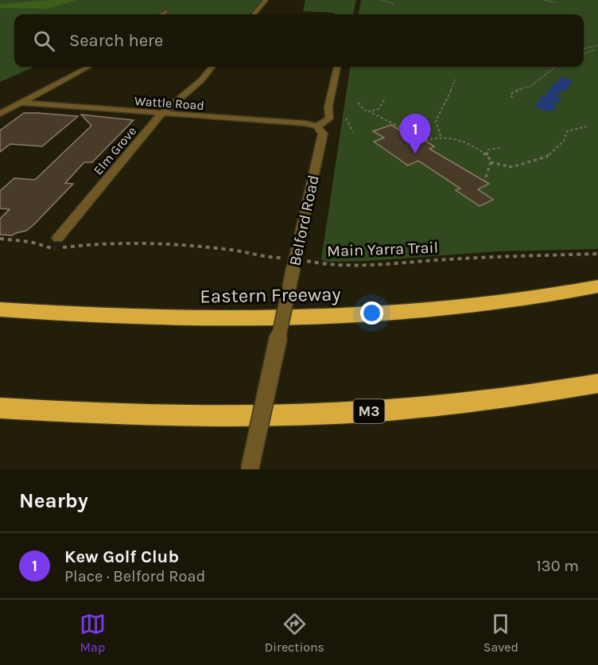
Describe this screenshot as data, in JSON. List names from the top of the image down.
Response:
{
  "streets": {
    "highway": ["Eastern Freeway", "M3"],
    "street": ["Wattle Road", "Elm Grove", "Belford Road"],
    "path": ["Main Yarra Trail"]
  },
  "crossings": [
    ["Wattle Road", "Elm Grove"],
    ["Wattle Road", "Belford Road"],
    ["Belford Road", "Main Yarra Trail"]
  ],
  "page": {
    "search": "Search here",
    "pins": "1",
    "heading": "Nearby",
    "list": [
      {
        "mark": "1",
        "name": "Kew Golf Club",
        "note": "Place · Belford Road",
        "value": "130 m"
      }
    ],
    "nav": ["Map", "Directions", "Saved"]
  }
}
